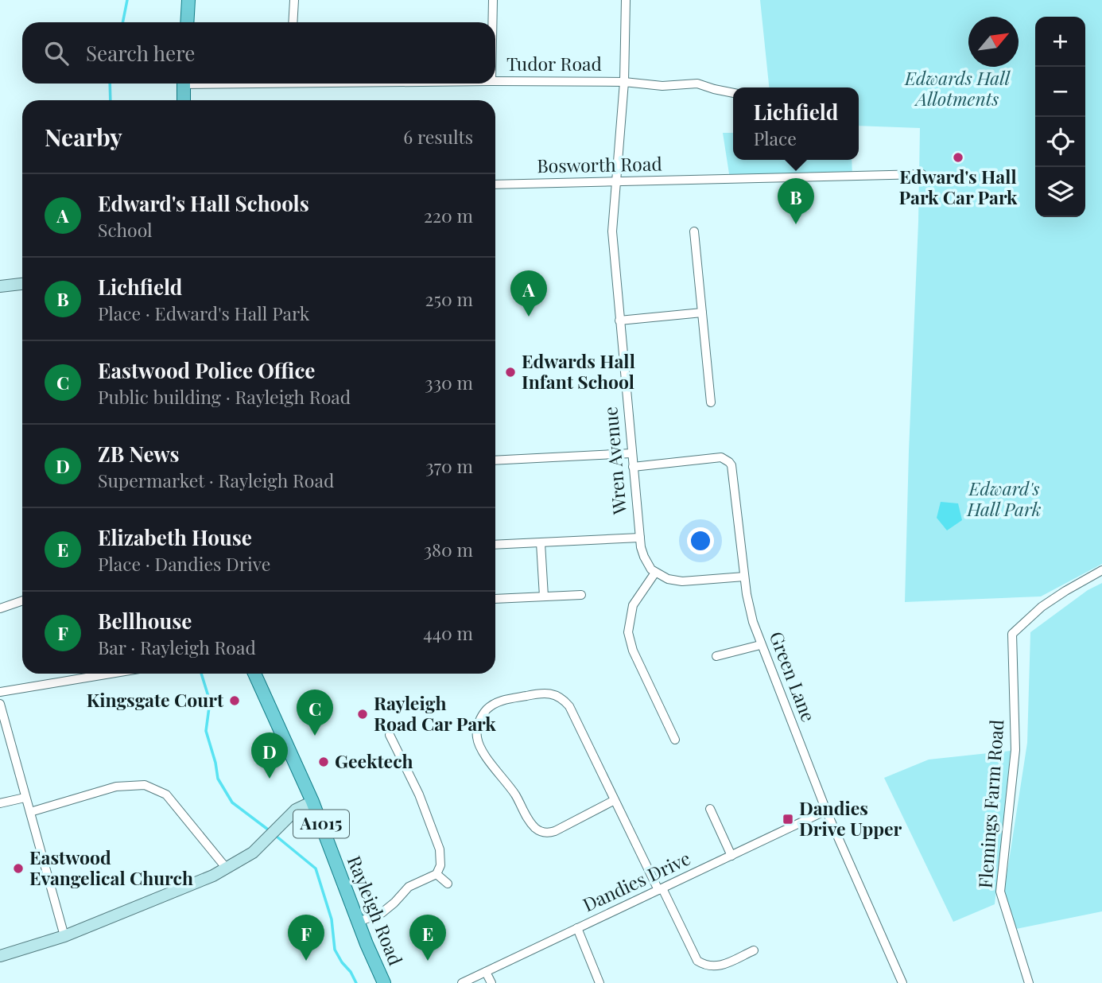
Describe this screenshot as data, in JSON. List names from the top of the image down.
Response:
{
  "streets": {
    "main road": ["A1015", "Rayleigh Road"],
    "street": [
      "Tudor Road",
      "Bosworth Road",
      "Wren Avenue",
      "Green Lane",
      "Flemings Farm Road",
      "Dandies Drive"
    ]
  },
  "crossings": [
    ["Tudor Road", "Wren Avenue"],
    ["Bosworth Road", "Wren Avenue"],
    ["Wren Avenue", "Green Lane"],
    ["Green Lane", "Dandies Drive"]
  ],
  "parks": ["Edwards Hall Allotments", "Edward's Hall Park"],
  "places": {
    "other": [
      "Edward's Hall Park Car Park",
      "Edwards Hall Infant School",
      "Kingsgate Court",
      "Rayleigh Road Car Park",
      "Geektech",
      "Eastwood Evangelical Church"
    ],
    "transit": ["Dandies Drive Upper"]
  },
  "north": "top right",
  "page": {
    "map_buttons": ["+", "−"],
    "search": "Search here",
    "popup": ["Lichfield", "Place"],
    "heading": ["Nearby", "6 results"],
    "list": [
      {
        "mark": "A",
        "name": "Edward's Hall Schools",
        "note": "School",
        "value": "220 m"
      },
      {
        "mark": "B",
        "name": "Lichfield",
        "note": "Place · Edward's Hall Park",
        "value": "250 m"
      },
      {
        "mark": "C",
        "name": "Eastwood Police Office",
        "note": "Public building · Rayleigh Road",
        "value": "330 m"
      },
      {
        "mark": "D",
        "name": "ZB News",
        "note": "Supermarket · Rayleigh Road",
        "value": "370 m"
      },
      {
        "mark": "E",
        "name": "Elizabeth House",
        "note": "Place · Dandies Drive",
        "value": "380 m"
      },
      {
        "mark": "F",
        "name": "Bellhouse",
        "note": "Bar · Rayleigh Road",
        "value": "440 m"
      }
    ],
    "pins": [
      "B",
      "A",
      "C",
      "D",
      "E",
      "F"
    ]
  }
}
